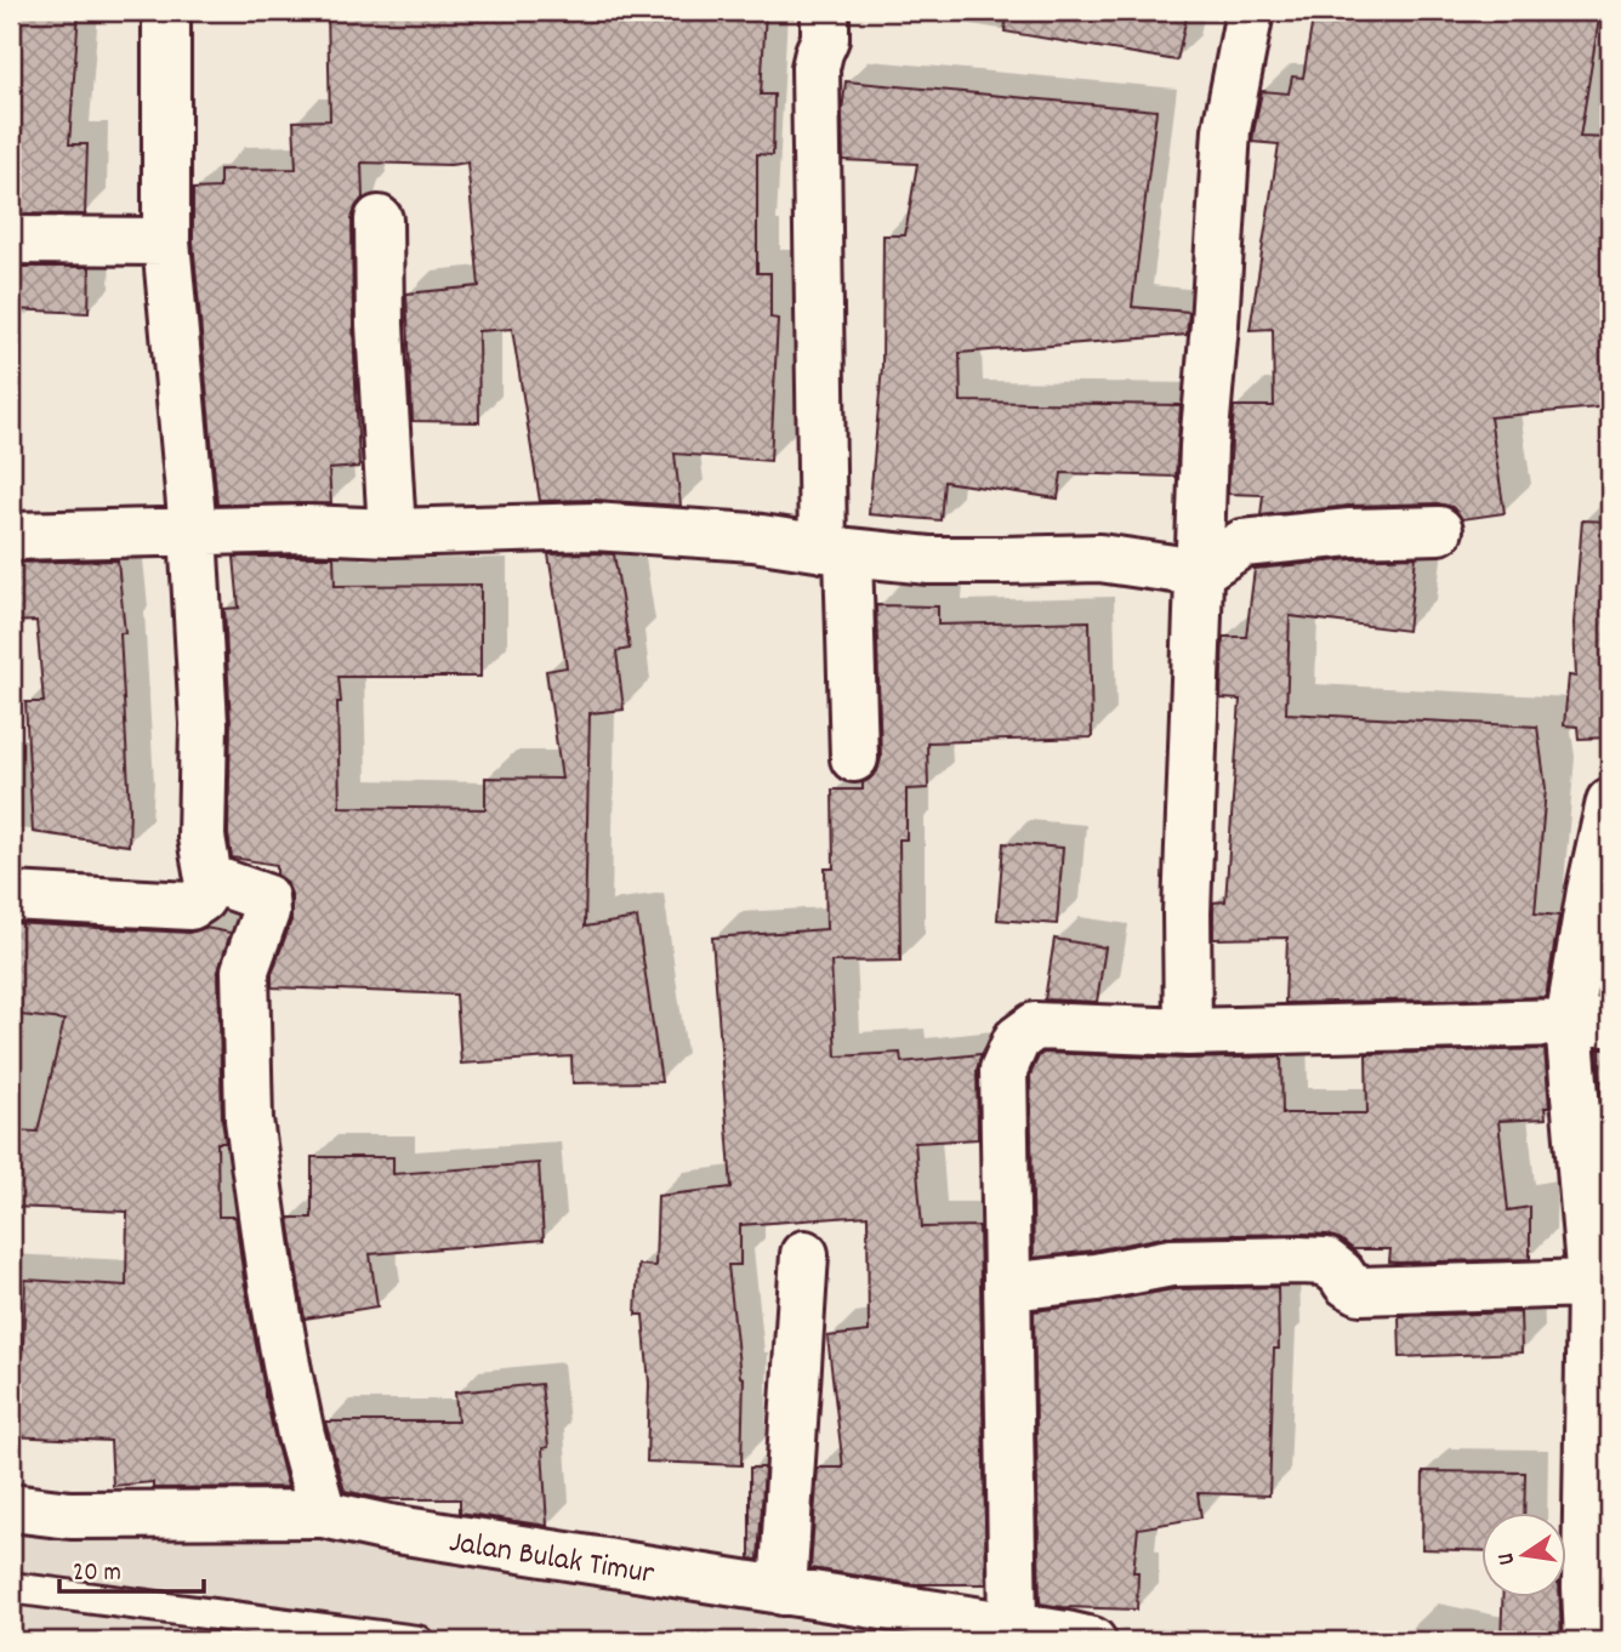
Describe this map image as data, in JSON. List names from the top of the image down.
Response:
{
  "streets": {
    "street": ["Jalan Bulak Timur"]
  },
  "scale_bar": "20 m",
  "north": "left"
}
